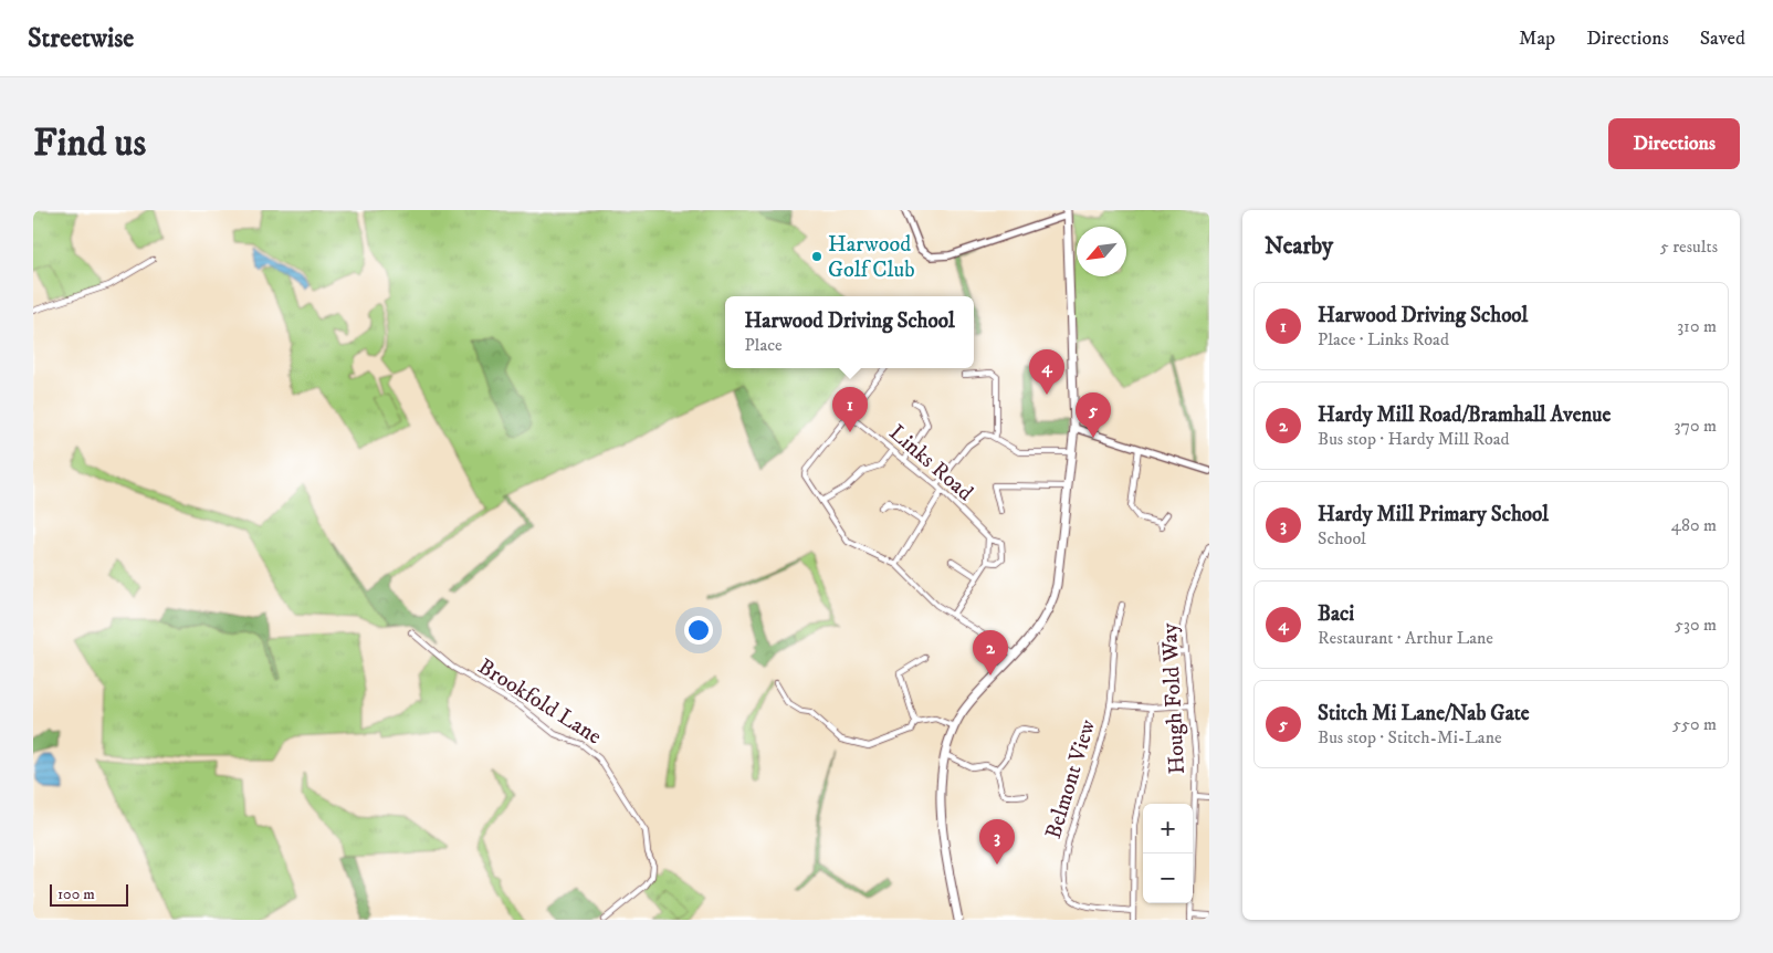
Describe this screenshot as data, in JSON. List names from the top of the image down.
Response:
{
  "streets": {
    "street": [
      "Links Road",
      "Hough Fold Way",
      "Brookfold Lane",
      "Belmont View"
    ]
  },
  "places": ["Harwood Golf Club"],
  "scale_bar": "100 m",
  "north": "bottom left",
  "page": {
    "header": "Streetwise",
    "nav": ["Map", "Directions", "Saved"],
    "buttons": "Directions",
    "title": "Find us",
    "heading": ["Nearby", "5 results"],
    "list": [
      {
        "mark": "1",
        "name": "Harwood Driving School",
        "note": "Place · Links Road",
        "value": "310 m"
      },
      {
        "mark": "2",
        "name": "Hardy Mill Road/Bramhall Avenue",
        "note": "Bus stop · Hardy Mill Road",
        "value": "370 m"
      },
      {
        "mark": "3",
        "name": "Hardy Mill Primary School",
        "note": "School",
        "value": "480 m"
      },
      {
        "mark": "4",
        "name": "Baci",
        "note": "Restaurant · Arthur Lane",
        "value": "530 m"
      },
      {
        "mark": "5",
        "name": "Stitch Mi Lane/Nab Gate",
        "note": "Bus stop · Stitch-Mi-Lane",
        "value": "550 m"
      }
    ],
    "popup": ["Harwood Driving School", "Place"],
    "pins": [
      "4",
      "1",
      "5",
      "2",
      "3"
    ],
    "map_buttons": ["+", "−"],
    "scale": "100 m"
  }
}
